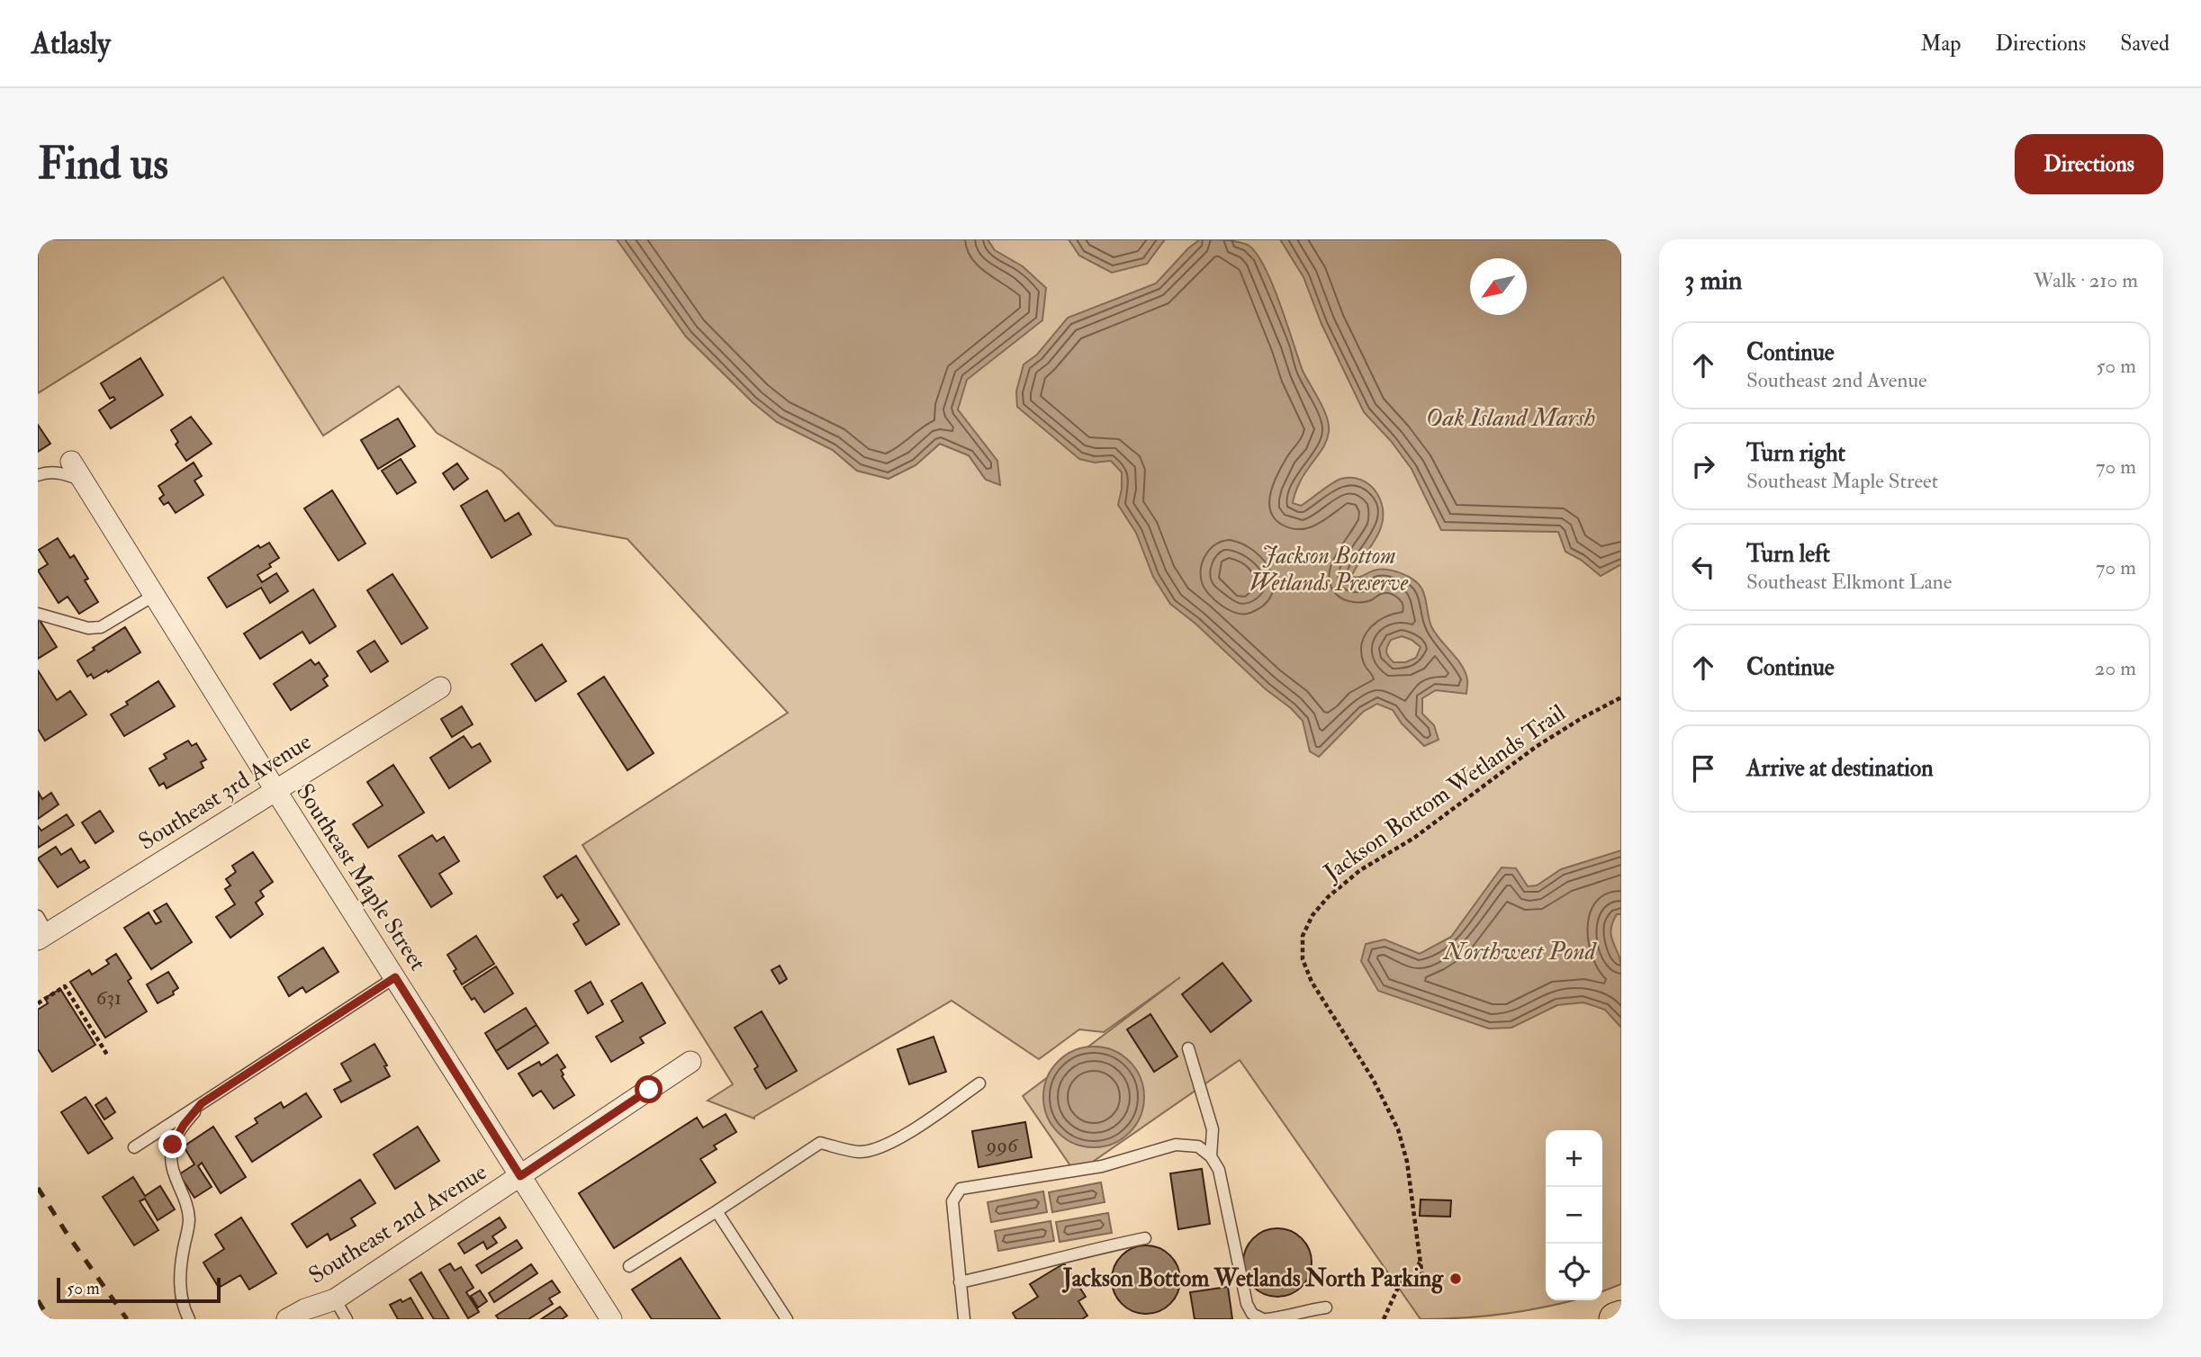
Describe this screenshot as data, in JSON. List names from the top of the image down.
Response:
{
  "streets": {
    "street": ["Southeast 3rd Avenue", "Southeast Maple Street", "Southeast 2nd Avenue"],
    "path": ["Jackson Bottom Wetlands Trail"]
  },
  "crossings": [
    ["Southeast 3rd Avenue", "Southeast Maple Street"],
    ["Southeast Maple Street", "Southeast 2nd Avenue"]
  ],
  "water": ["Oak Island Marsh", "Northwest Pond"],
  "parks": ["Jackson Bottom Wetlands Preserve"],
  "places": ["Jackson Bottom Wetlands North Parking"],
  "house_numbers": ["631", "996"],
  "scale_bar": "50 m",
  "north": "bottom left",
  "page": {
    "header": "Atlasly",
    "nav": ["Map", "Directions", "Saved"],
    "buttons": "Directions",
    "title": "Find us",
    "heading": ["3 min", "Walk · 210 m"],
    "list": [
      ["Continue", "Southeast 2nd Avenue", "50 m"],
      ["Turn right", "Southeast Maple Street", "70 m"],
      ["Turn left", "Southeast Elkmont Lane", "70 m"],
      ["Continue", "20 m"],
      "Arrive at destination"
    ],
    "map_buttons": ["+", "−"],
    "scale": "50 m"
  }
}
